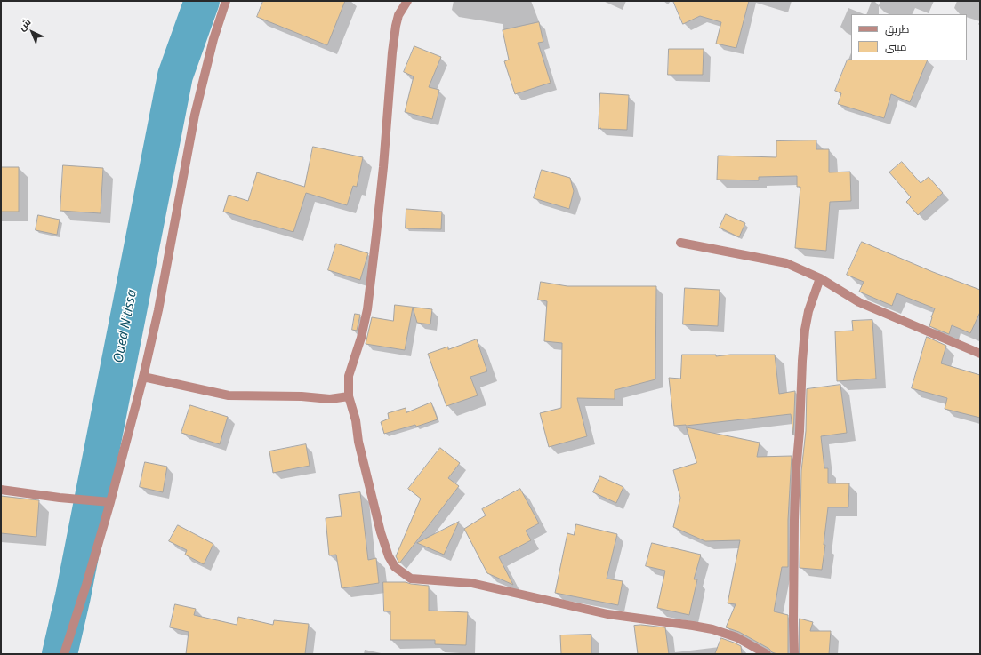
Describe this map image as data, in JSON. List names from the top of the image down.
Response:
{
  "water": ["Oued N'tissa"],
  "legend": ["طريق", "مبنى"],
  "north": "top left"
}
